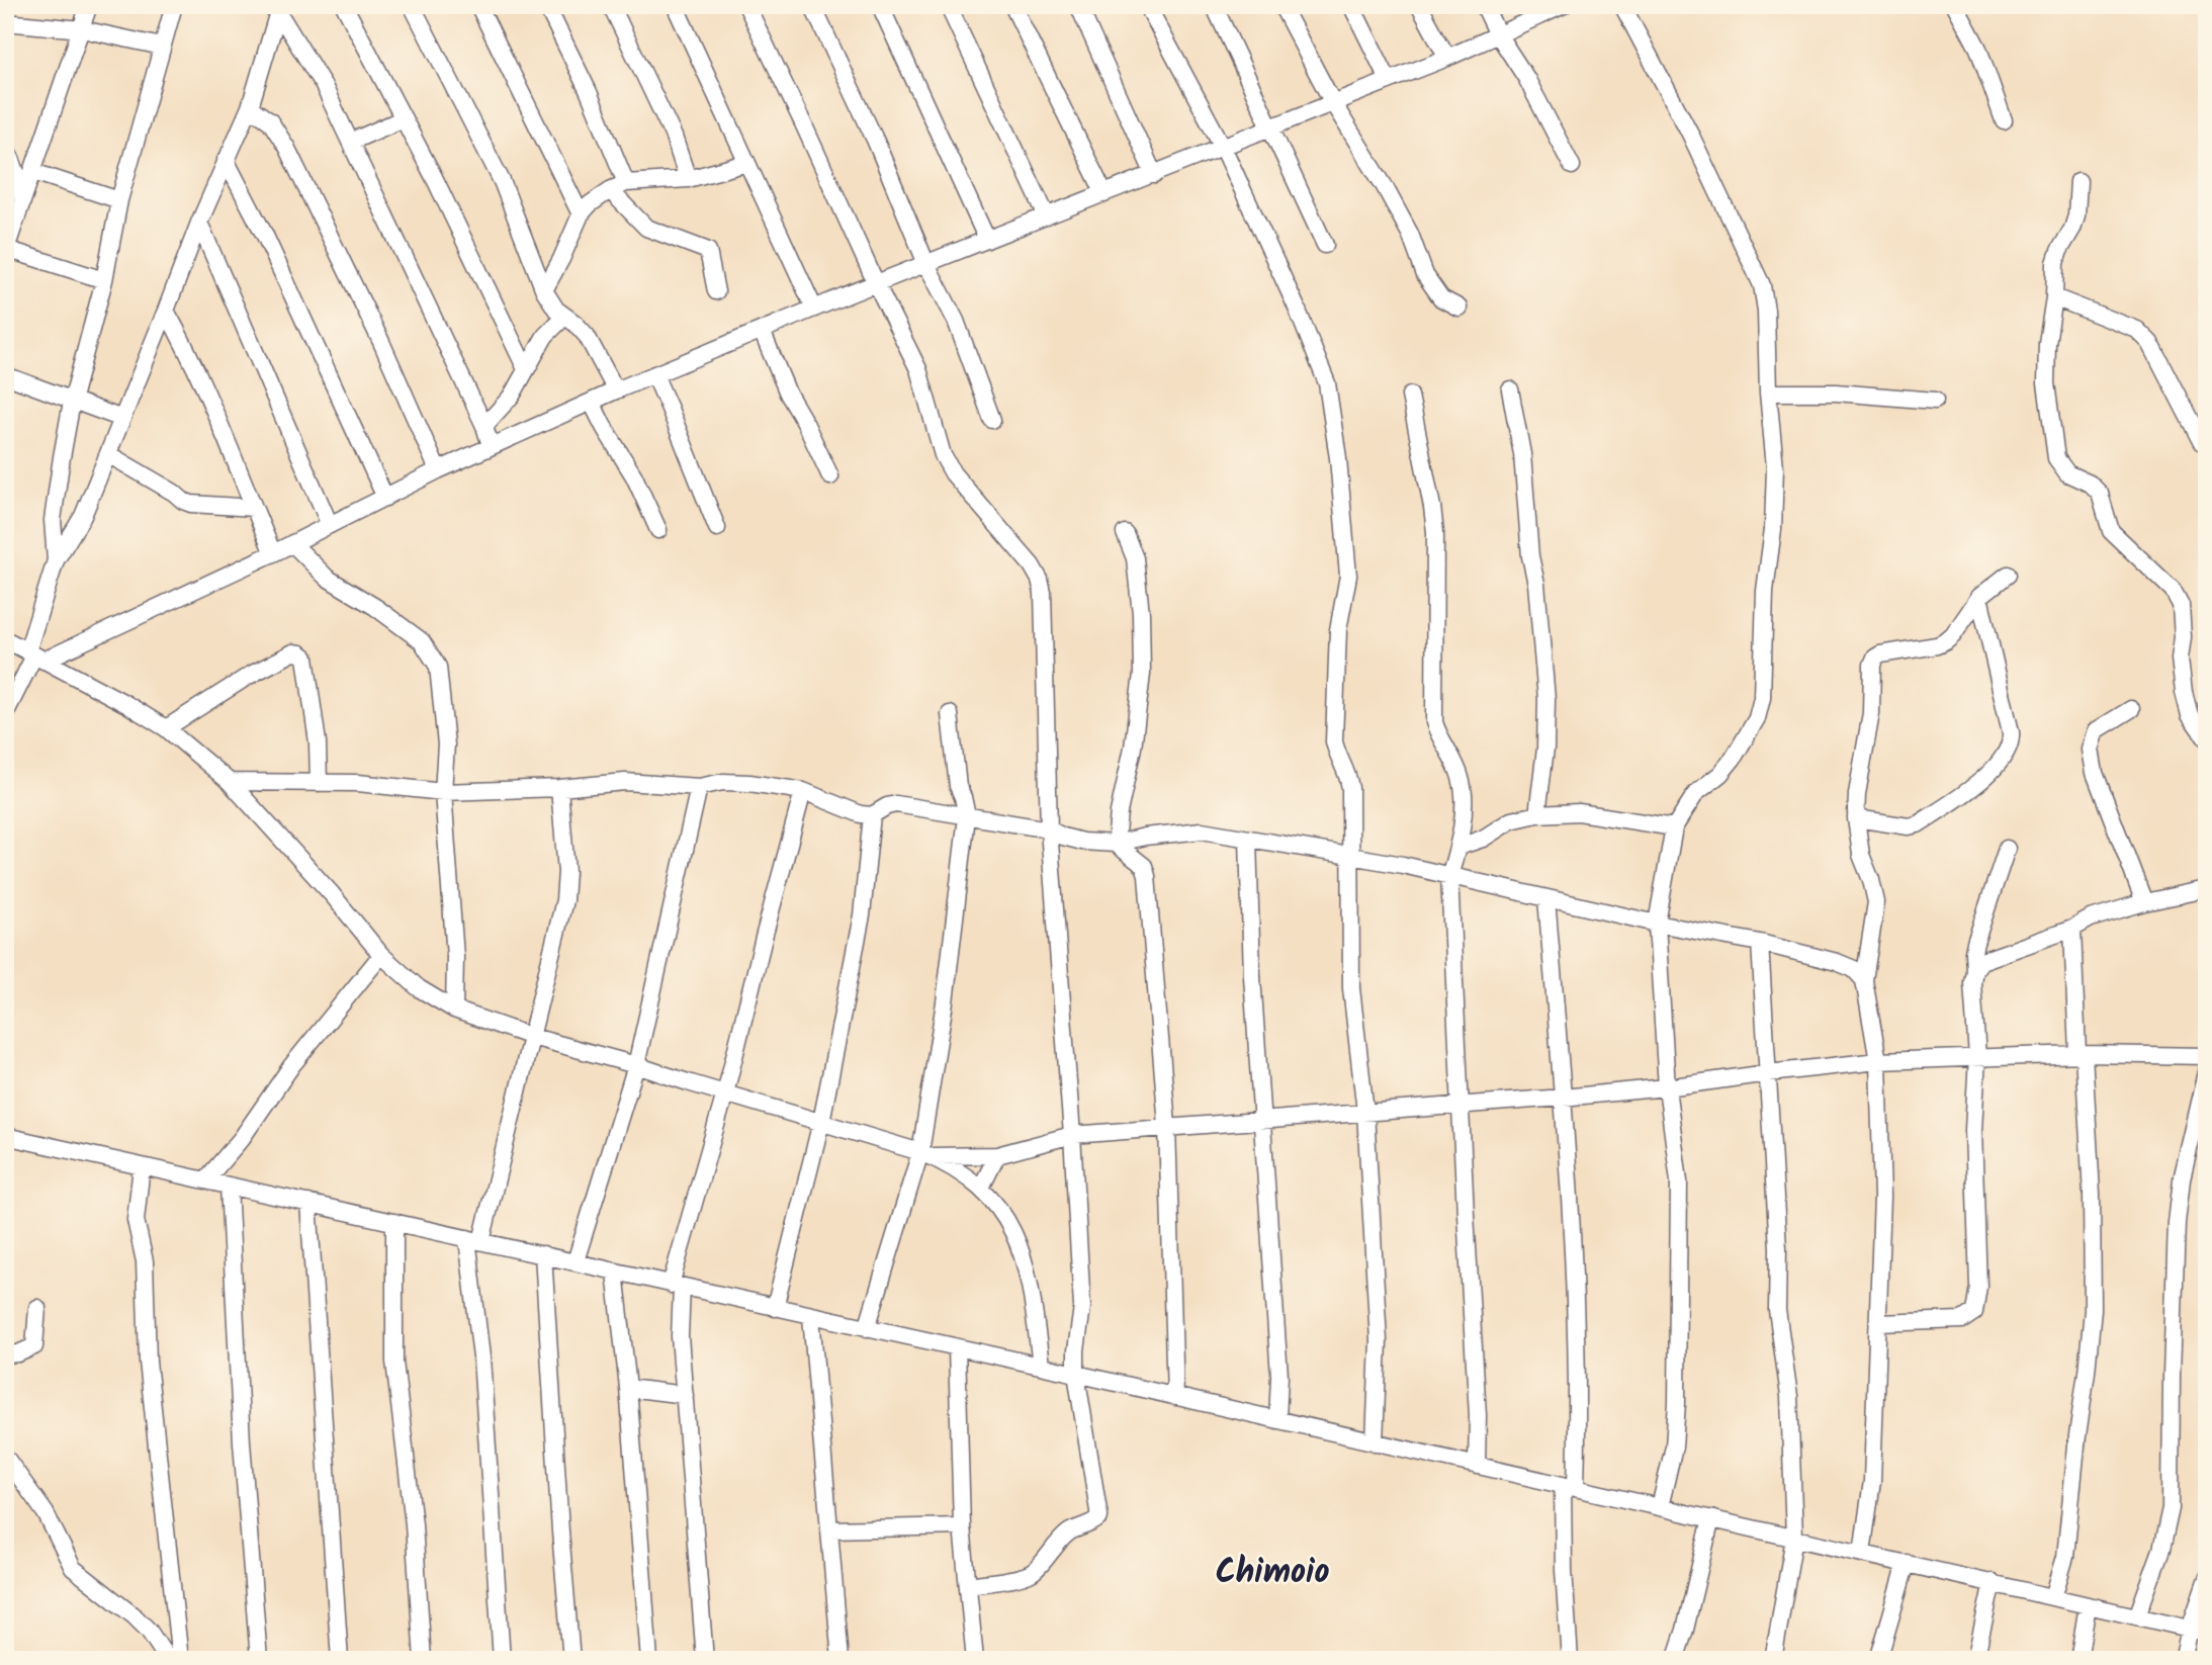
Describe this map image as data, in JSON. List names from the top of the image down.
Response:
{
  "districts": ["Chimoio"]
}
